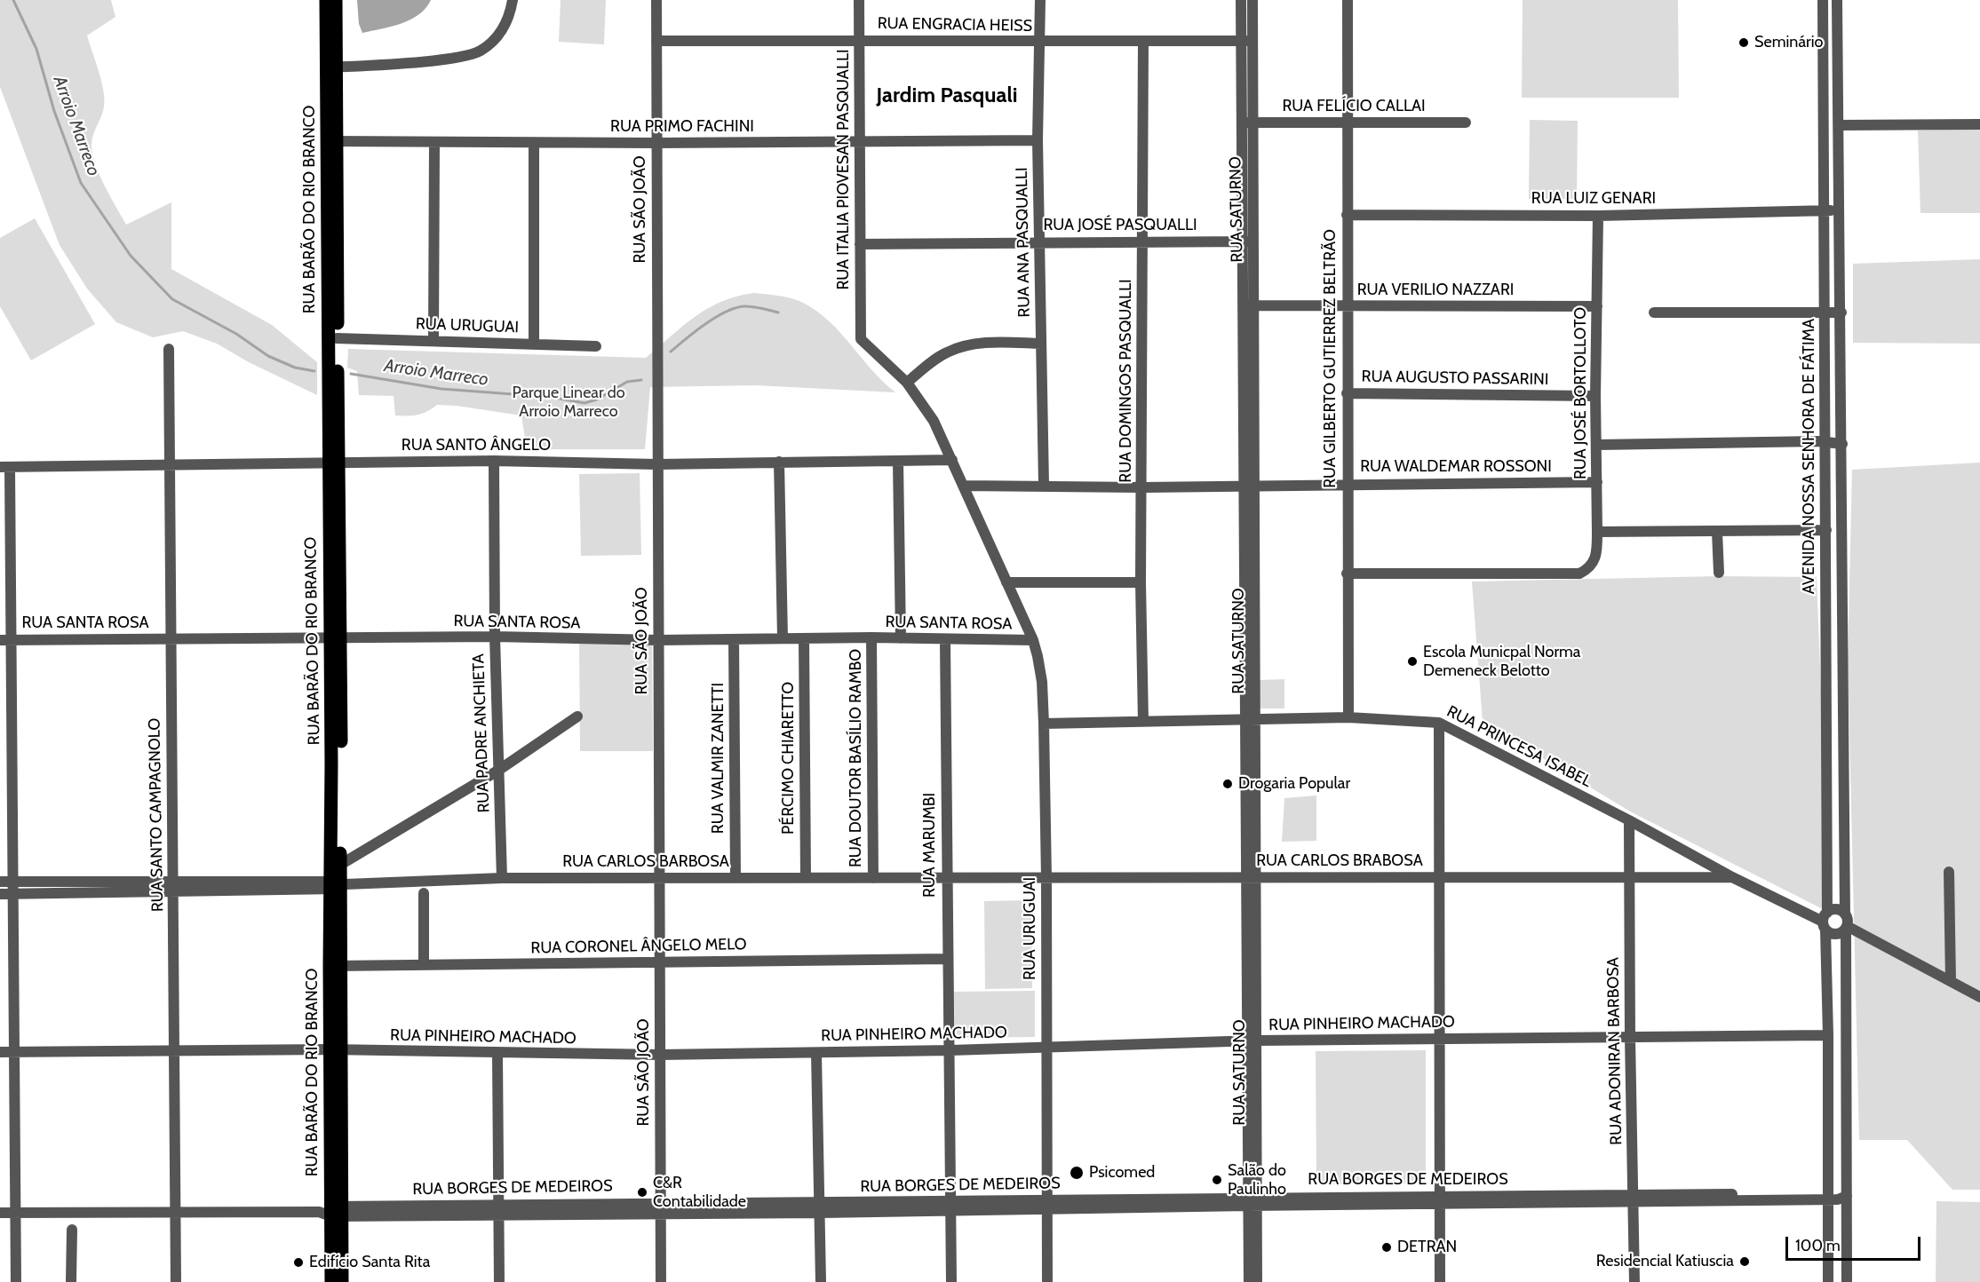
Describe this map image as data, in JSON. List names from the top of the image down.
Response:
{
  "streets": {
    "main road": ["RUA BARÃO DO RIO BRANCO"],
    "street": [
      "RUA ENGRACIA HEISS",
      "RUA FELÍCIO CALLAI",
      "RUA PRIMO FACHINI",
      "RUA ITALIA PIOVESAN PASQUALLI",
      "RUA LUIZ GENARI",
      "RUA SÃO JOÃO",
      "RUA SATURNO",
      "RUA JOSÉ PASQUALLI",
      "RUA ANA PASQUALLI",
      "RUA VERILIO NAZZARI",
      "RUA URUGUAI",
      "RUA GILBERTO GUTIERREZ BELTRÃO",
      "RUA AUGUSTO PASSARINI",
      "RUA DOMINGOS PASQUALLI",
      "RUA JOSÉ BORTOLLOTO",
      "RUA SANTO ÂNGELO",
      "AVENIDA NOSSA SENHORA DE FÁTIMA",
      "RUA WALDEMAR ROSSONI",
      "RUA SANTA ROSA",
      "RUA PADRE ANCHIETA",
      "RUA PRINCESA ISABEL",
      "RUA VALMIR ZANETTI",
      "PÉRCIMO CHIARETTO",
      "RUA DOUTOR BASÍLIO RAMBO",
      "RUA SANTO CAMPAGNOLO",
      "RUA MARUMBI",
      "RUA CARLOS BRABOSA",
      "RUA CARLOS BARBOSA",
      "RUA CORONEL ÂNGELO MELO",
      "RUA PINHEIRO MACHADO",
      "RUA ADONIRAN BARBOSA",
      "RUA BORGES DE MEDEIROS"
    ]
  },
  "crossings": [
    ["RUA ENGRACIA HEISS", "RUA ITALIA PIOVESAN PASQUALLI"],
    ["RUA ENGRACIA HEISS", "RUA SÃO JOÃO"],
    ["RUA ENGRACIA HEISS", "RUA SATURNO"],
    ["RUA ENGRACIA HEISS", "RUA ANA PASQUALLI"],
    ["RUA ENGRACIA HEISS", "RUA DOMINGOS PASQUALLI"],
    ["RUA FELÍCIO CALLAI", "RUA SATURNO"],
    ["RUA FELÍCIO CALLAI", "RUA GILBERTO GUTIERREZ BELTRÃO"],
    ["RUA PRIMO FACHINI", "RUA ITALIA PIOVESAN PASQUALLI"],
    ["RUA PRIMO FACHINI", "RUA BARÃO DO RIO BRANCO"],
    ["RUA PRIMO FACHINI", "RUA SÃO JOÃO"],
    ["RUA PRIMO FACHINI", "RUA ANA PASQUALLI"],
    ["RUA ITALIA PIOVESAN PASQUALLI", "RUA JOSÉ PASQUALLI"],
    ["RUA ITALIA PIOVESAN PASQUALLI", "RUA URUGUAI"],
    ["RUA LUIZ GENARI", "RUA GILBERTO GUTIERREZ BELTRÃO"],
    ["RUA LUIZ GENARI", "RUA JOSÉ BORTOLLOTO"],
    ["RUA LUIZ GENARI", "AVENIDA NOSSA SENHORA DE FÁTIMA"],
    ["RUA BARÃO DO RIO BRANCO", "RUA URUGUAI"],
    ["RUA BARÃO DO RIO BRANCO", "RUA SANTO ÂNGELO"],
    ["RUA BARÃO DO RIO BRANCO", "RUA SANTA ROSA"],
    ["RUA BARÃO DO RIO BRANCO", "RUA CARLOS BARBOSA"],
    ["RUA BARÃO DO RIO BRANCO", "RUA CORONEL ÂNGELO MELO"],
    ["RUA BARÃO DO RIO BRANCO", "RUA PINHEIRO MACHADO"],
    ["RUA BARÃO DO RIO BRANCO", "RUA BORGES DE MEDEIROS"],
    ["RUA SÃO JOÃO", "RUA SANTO ÂNGELO"],
    ["RUA SÃO JOÃO", "RUA SANTA ROSA"],
    ["RUA SÃO JOÃO", "RUA CARLOS BARBOSA"],
    ["RUA SÃO JOÃO", "RUA CORONEL ÂNGELO MELO"],
    ["RUA SÃO JOÃO", "RUA PINHEIRO MACHADO"],
    ["RUA SÃO JOÃO", "RUA BORGES DE MEDEIROS"],
    ["RUA SATURNO", "RUA JOSÉ PASQUALLI"],
    ["RUA SATURNO", "RUA VERILIO NAZZARI"],
    ["RUA SATURNO", "RUA WALDEMAR ROSSONI"],
    ["RUA SATURNO", "RUA PRINCESA ISABEL"],
    ["RUA SATURNO", "RUA CARLOS BRABOSA"],
    ["RUA SATURNO", "RUA PINHEIRO MACHADO"],
    ["RUA SATURNO", "RUA BORGES DE MEDEIROS"],
    ["RUA JOSÉ PASQUALLI", "RUA ANA PASQUALLI"],
    ["RUA JOSÉ PASQUALLI", "RUA DOMINGOS PASQUALLI"],
    ["RUA ANA PASQUALLI", "RUA WALDEMAR ROSSONI"],
    ["RUA VERILIO NAZZARI", "RUA GILBERTO GUTIERREZ BELTRÃO"],
    ["RUA VERILIO NAZZARI", "RUA JOSÉ BORTOLLOTO"],
    ["RUA URUGUAI", "RUA SANTO ÂNGELO"],
    ["RUA URUGUAI", "RUA WALDEMAR ROSSONI"],
    ["RUA URUGUAI", "RUA SANTA ROSA"],
    ["RUA URUGUAI", "RUA PRINCESA ISABEL"],
    ["RUA URUGUAI", "RUA CARLOS BRABOSA"],
    ["RUA URUGUAI", "RUA PINHEIRO MACHADO"],
    ["RUA URUGUAI", "RUA BORGES DE MEDEIROS"],
    ["RUA GILBERTO GUTIERREZ BELTRÃO", "RUA AUGUSTO PASSARINI"],
    ["RUA GILBERTO GUTIERREZ BELTRÃO", "RUA JOSÉ BORTOLLOTO"],
    ["RUA GILBERTO GUTIERREZ BELTRÃO", "RUA WALDEMAR ROSSONI"],
    ["RUA GILBERTO GUTIERREZ BELTRÃO", "RUA PRINCESA ISABEL"],
    ["RUA AUGUSTO PASSARINI", "RUA JOSÉ BORTOLLOTO"],
    ["RUA DOMINGOS PASQUALLI", "RUA WALDEMAR ROSSONI"],
    ["RUA DOMINGOS PASQUALLI", "RUA PRINCESA ISABEL"],
    ["RUA JOSÉ BORTOLLOTO", "RUA WALDEMAR ROSSONI"],
    ["RUA SANTO ÂNGELO", "RUA PADRE ANCHIETA"],
    ["RUA SANTO ÂNGELO", "RUA SANTO CAMPAGNOLO"],
    ["AVENIDA NOSSA SENHORA DE FÁTIMA", "RUA PRINCESA ISABEL"],
    ["AVENIDA NOSSA SENHORA DE FÁTIMA", "RUA PINHEIRO MACHADO"],
    ["AVENIDA NOSSA SENHORA DE FÁTIMA", "RUA BORGES DE MEDEIROS"],
    ["RUA SANTA ROSA", "RUA PADRE ANCHIETA"],
    ["RUA SANTA ROSA", "RUA VALMIR ZANETTI"],
    ["RUA SANTA ROSA", "PÉRCIMO CHIARETTO"],
    ["RUA SANTA ROSA", "RUA DOUTOR BASÍLIO RAMBO"],
    ["RUA SANTA ROSA", "RUA SANTO CAMPAGNOLO"],
    ["RUA SANTA ROSA", "RUA MARUMBI"],
    ["RUA PADRE ANCHIETA", "RUA CARLOS BARBOSA"],
    ["RUA PRINCESA ISABEL", "RUA CARLOS BRABOSA"],
    ["RUA PRINCESA ISABEL", "RUA ADONIRAN BARBOSA"],
    ["RUA VALMIR ZANETTI", "RUA CARLOS BARBOSA"],
    ["PÉRCIMO CHIARETTO", "RUA CARLOS BARBOSA"],
    ["RUA DOUTOR BASÍLIO RAMBO", "RUA CARLOS BARBOSA"],
    ["RUA SANTO CAMPAGNOLO", "RUA CARLOS BARBOSA"],
    ["RUA SANTO CAMPAGNOLO", "RUA PINHEIRO MACHADO"],
    ["RUA MARUMBI", "RUA CARLOS BRABOSA"],
    ["RUA MARUMBI", "RUA CARLOS BARBOSA"],
    ["RUA MARUMBI", "RUA CORONEL ÂNGELO MELO"],
    ["RUA MARUMBI", "RUA PINHEIRO MACHADO"],
    ["RUA MARUMBI", "RUA BORGES DE MEDEIROS"],
    ["RUA CARLOS BRABOSA", "RUA CARLOS BARBOSA"],
    ["RUA CARLOS BRABOSA", "RUA ADONIRAN BARBOSA"],
    ["RUA PINHEIRO MACHADO", "RUA ADONIRAN BARBOSA"],
    ["RUA ADONIRAN BARBOSA", "RUA BORGES DE MEDEIROS"]
  ],
  "districts": ["Jardim Pasquali"],
  "water": ["Arroio Marreco"],
  "parks": ["Parque Linear do Arroio Marreco"],
  "places": [
    "Seminário",
    "Escola Municpal Norma Demeneck Belotto",
    "Drogaria Popular",
    "Psicomed",
    "Salão do Paulinho",
    "C&R Contabilidade",
    "DETRAN",
    "Residencial Katiuscia",
    "Edifício Santa Rita"
  ],
  "scale_bar": "100 m"
}
